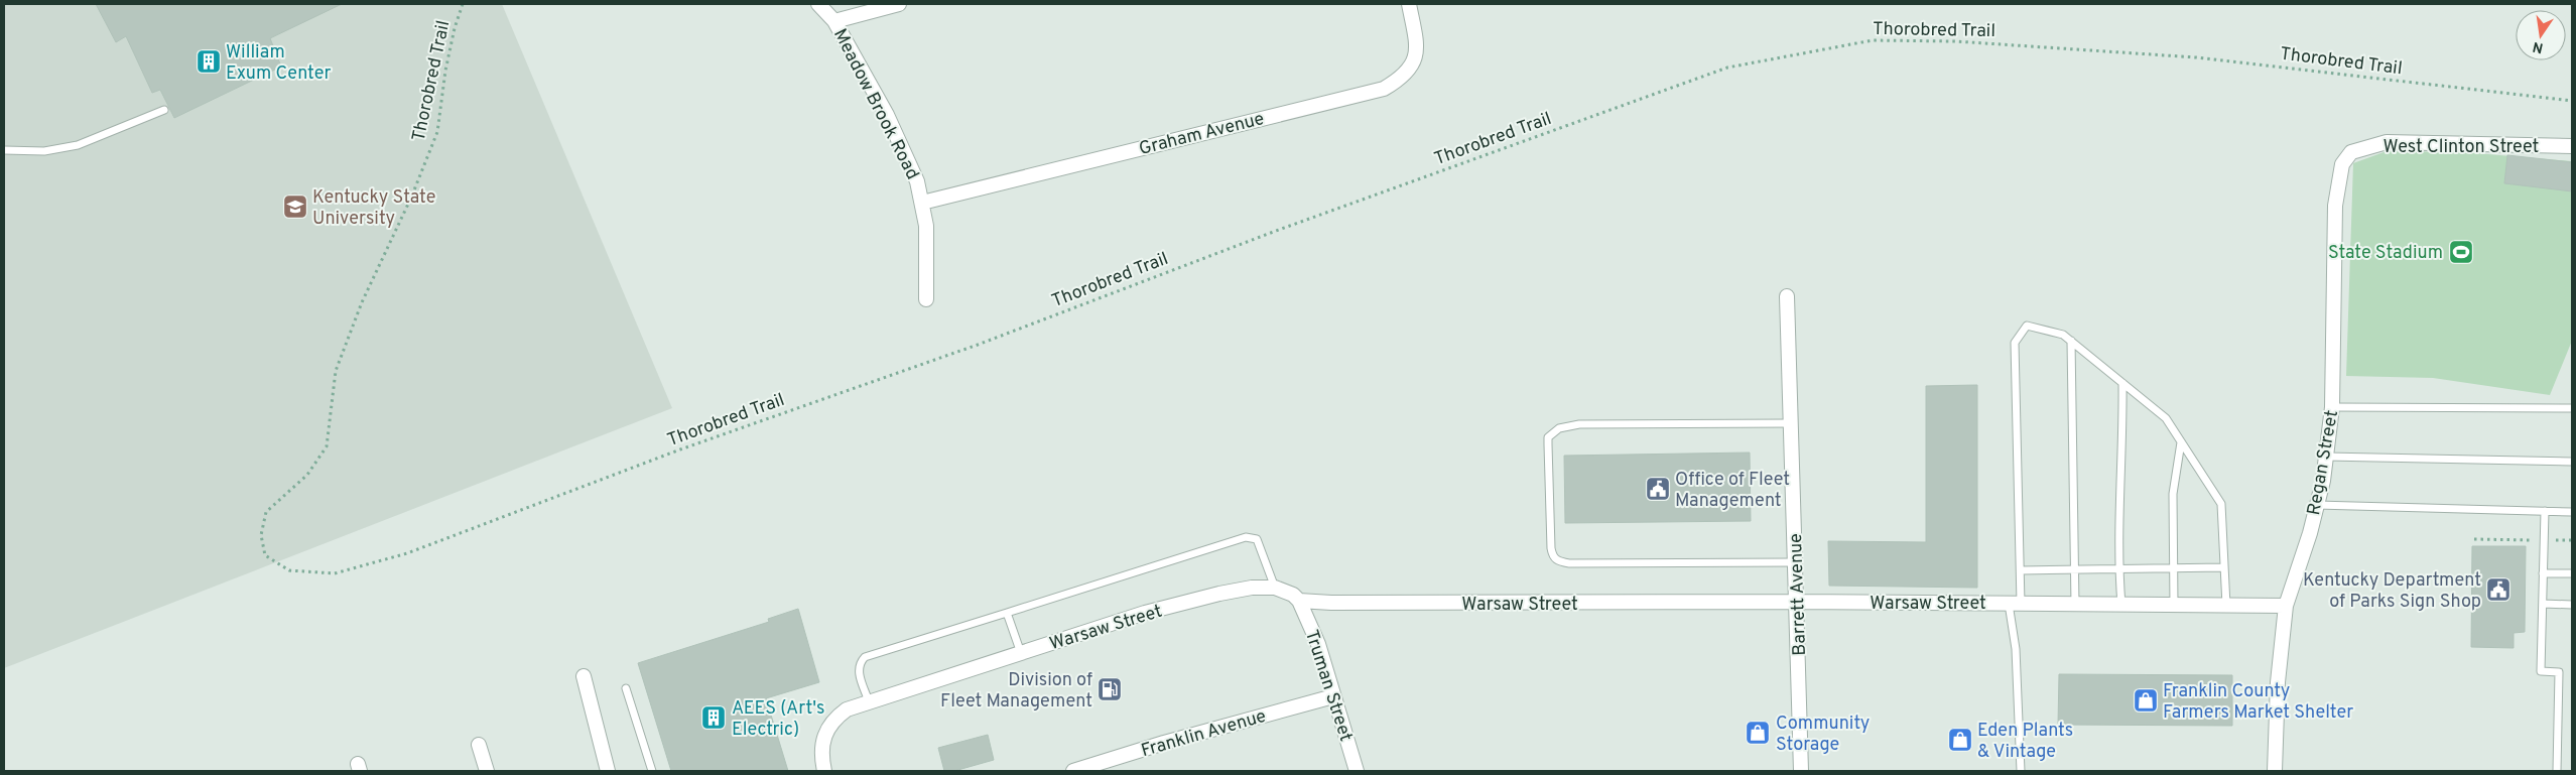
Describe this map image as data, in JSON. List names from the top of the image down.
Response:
{
  "streets": {
    "street": [
      "Meadow Brook Road",
      "Graham Avenue",
      "West Clinton Street",
      "Regan Street",
      "Barrett Avenue",
      "Warsaw Street",
      "Truman Street",
      "Franklin Avenue"
    ],
    "path": ["Thorobred Trail"]
  },
  "crossings": [
    ["Meadow Brook Road", "Graham Avenue"],
    ["West Clinton Street", "Regan Street"],
    ["Regan Street", "Warsaw Street"],
    ["Barrett Avenue", "Warsaw Street"],
    ["Warsaw Street", "Truman Street"],
    ["Truman Street", "Franklin Avenue"]
  ],
  "places": {
    "building": ["William Exum Center", "AEES (Art's Electric)"],
    "school or university": ["Kentucky State University"],
    "sports": ["State Stadium"],
    "public building": ["Office of Fleet Management", "Kentucky Department of Parks Sign Shop"],
    "fuel station": ["Division of Fleet Management"],
    "shop": ["Franklin County Farmers Market Shelter", "Community Storage", "Eden Plants & Vintage"]
  },
  "north": "bottom"
}
